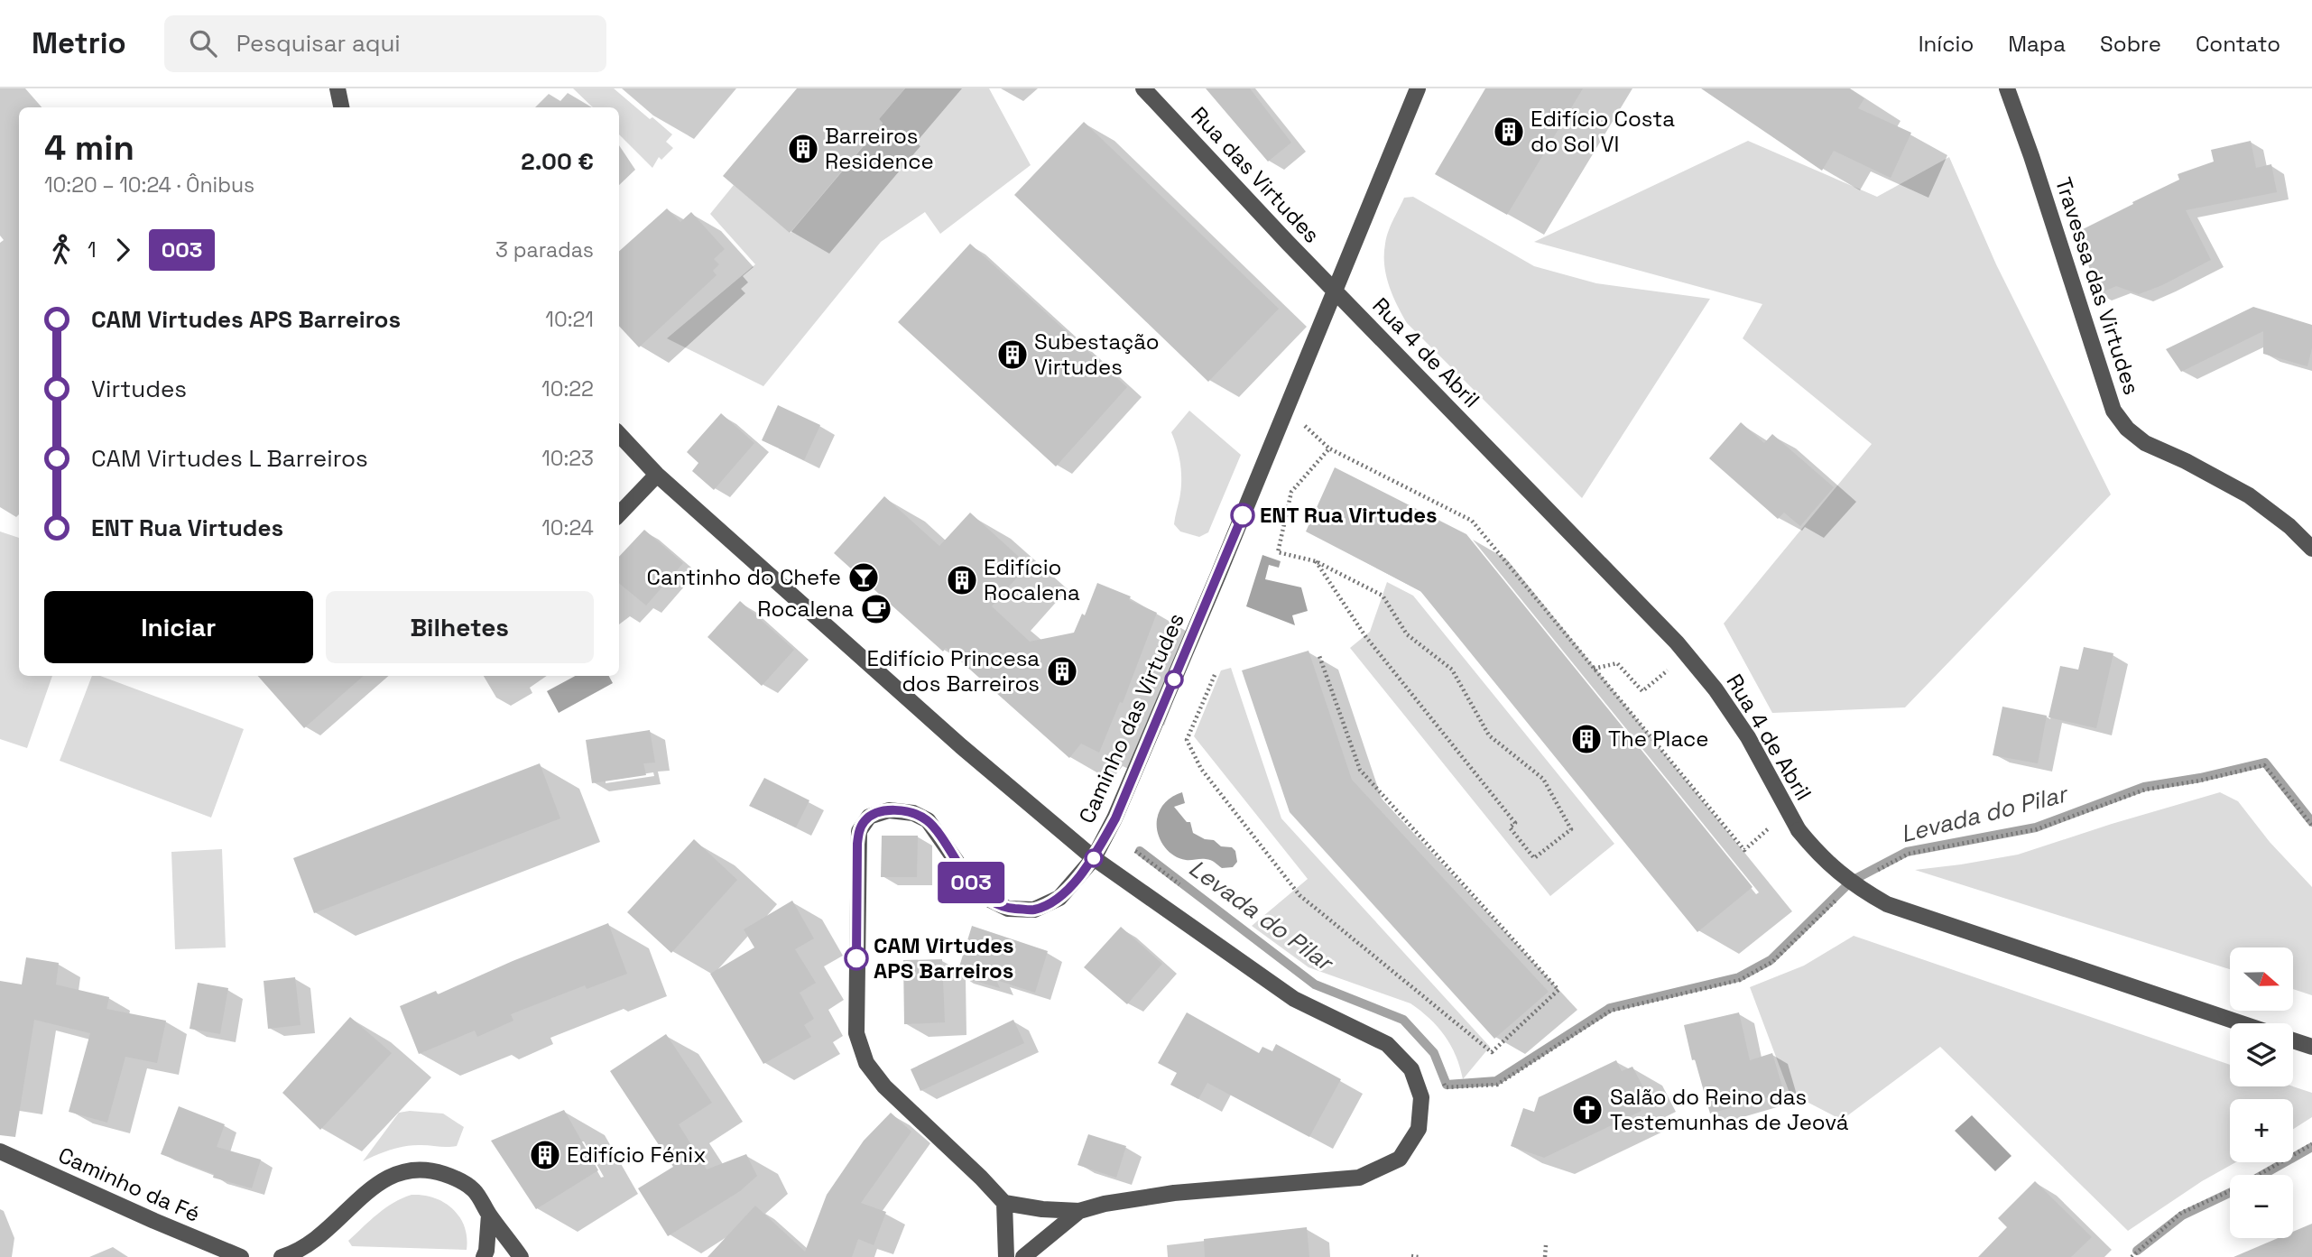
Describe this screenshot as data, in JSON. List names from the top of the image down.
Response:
{
  "streets": {
    "street": [
      "Rua das Virtudes",
      "Travessa das Virtudes",
      "Rua 4 de Abril",
      "Caminho das Virtudes",
      "Caminho da Fé"
    ]
  },
  "crossings": [
    ["Rua das Virtudes", "Rua 4 de Abril"],
    ["Rua das Virtudes", "Caminho das Virtudes"],
    ["Rua 4 de Abril", "Caminho das Virtudes"]
  ],
  "water": ["Levada do Pilar"],
  "places": {
    "building": [
      "Edifício Costa do Sol VI",
      "Barreiros Residence",
      "Subestação Virtudes",
      "Edifício Rocalena",
      "Edifício Princesa dos Barreiros",
      "The Place",
      "Edifício Fénix"
    ],
    "other": ["ENT Rua Virtudes", "CAM Virtudes APS Barreiros"],
    "bar": ["Cantinho do Chefe"],
    "cafe": ["Rocalena"],
    "church": ["Salão do Reino das Testemunhas de Jeová"]
  },
  "lines": ["bus line 003"],
  "north": "right",
  "page": {
    "header": "Metrio",
    "search": "Pesquisar aqui",
    "nav": [
      "Início",
      "Mapa",
      "Sobre",
      "Contato"
    ],
    "on_map": "003",
    "heading": ["4 min", "10:20 – 10:24 · Ônibus", "2.00 €"],
    "legs": ["1", "003", "3 paradas"],
    "list": [
      {
        "name": "CAM Virtudes APS Barreiros",
        "value": "10:21"
      },
      {
        "name": "Virtudes",
        "value": "10:22"
      },
      {
        "name": "CAM Virtudes L Barreiros",
        "value": "10:23"
      },
      {
        "name": "ENT Rua Virtudes",
        "value": "10:24"
      }
    ],
    "buttons": ["Iniciar", "Bilhetes"],
    "map_buttons": ["+", "−"]
  }
}
